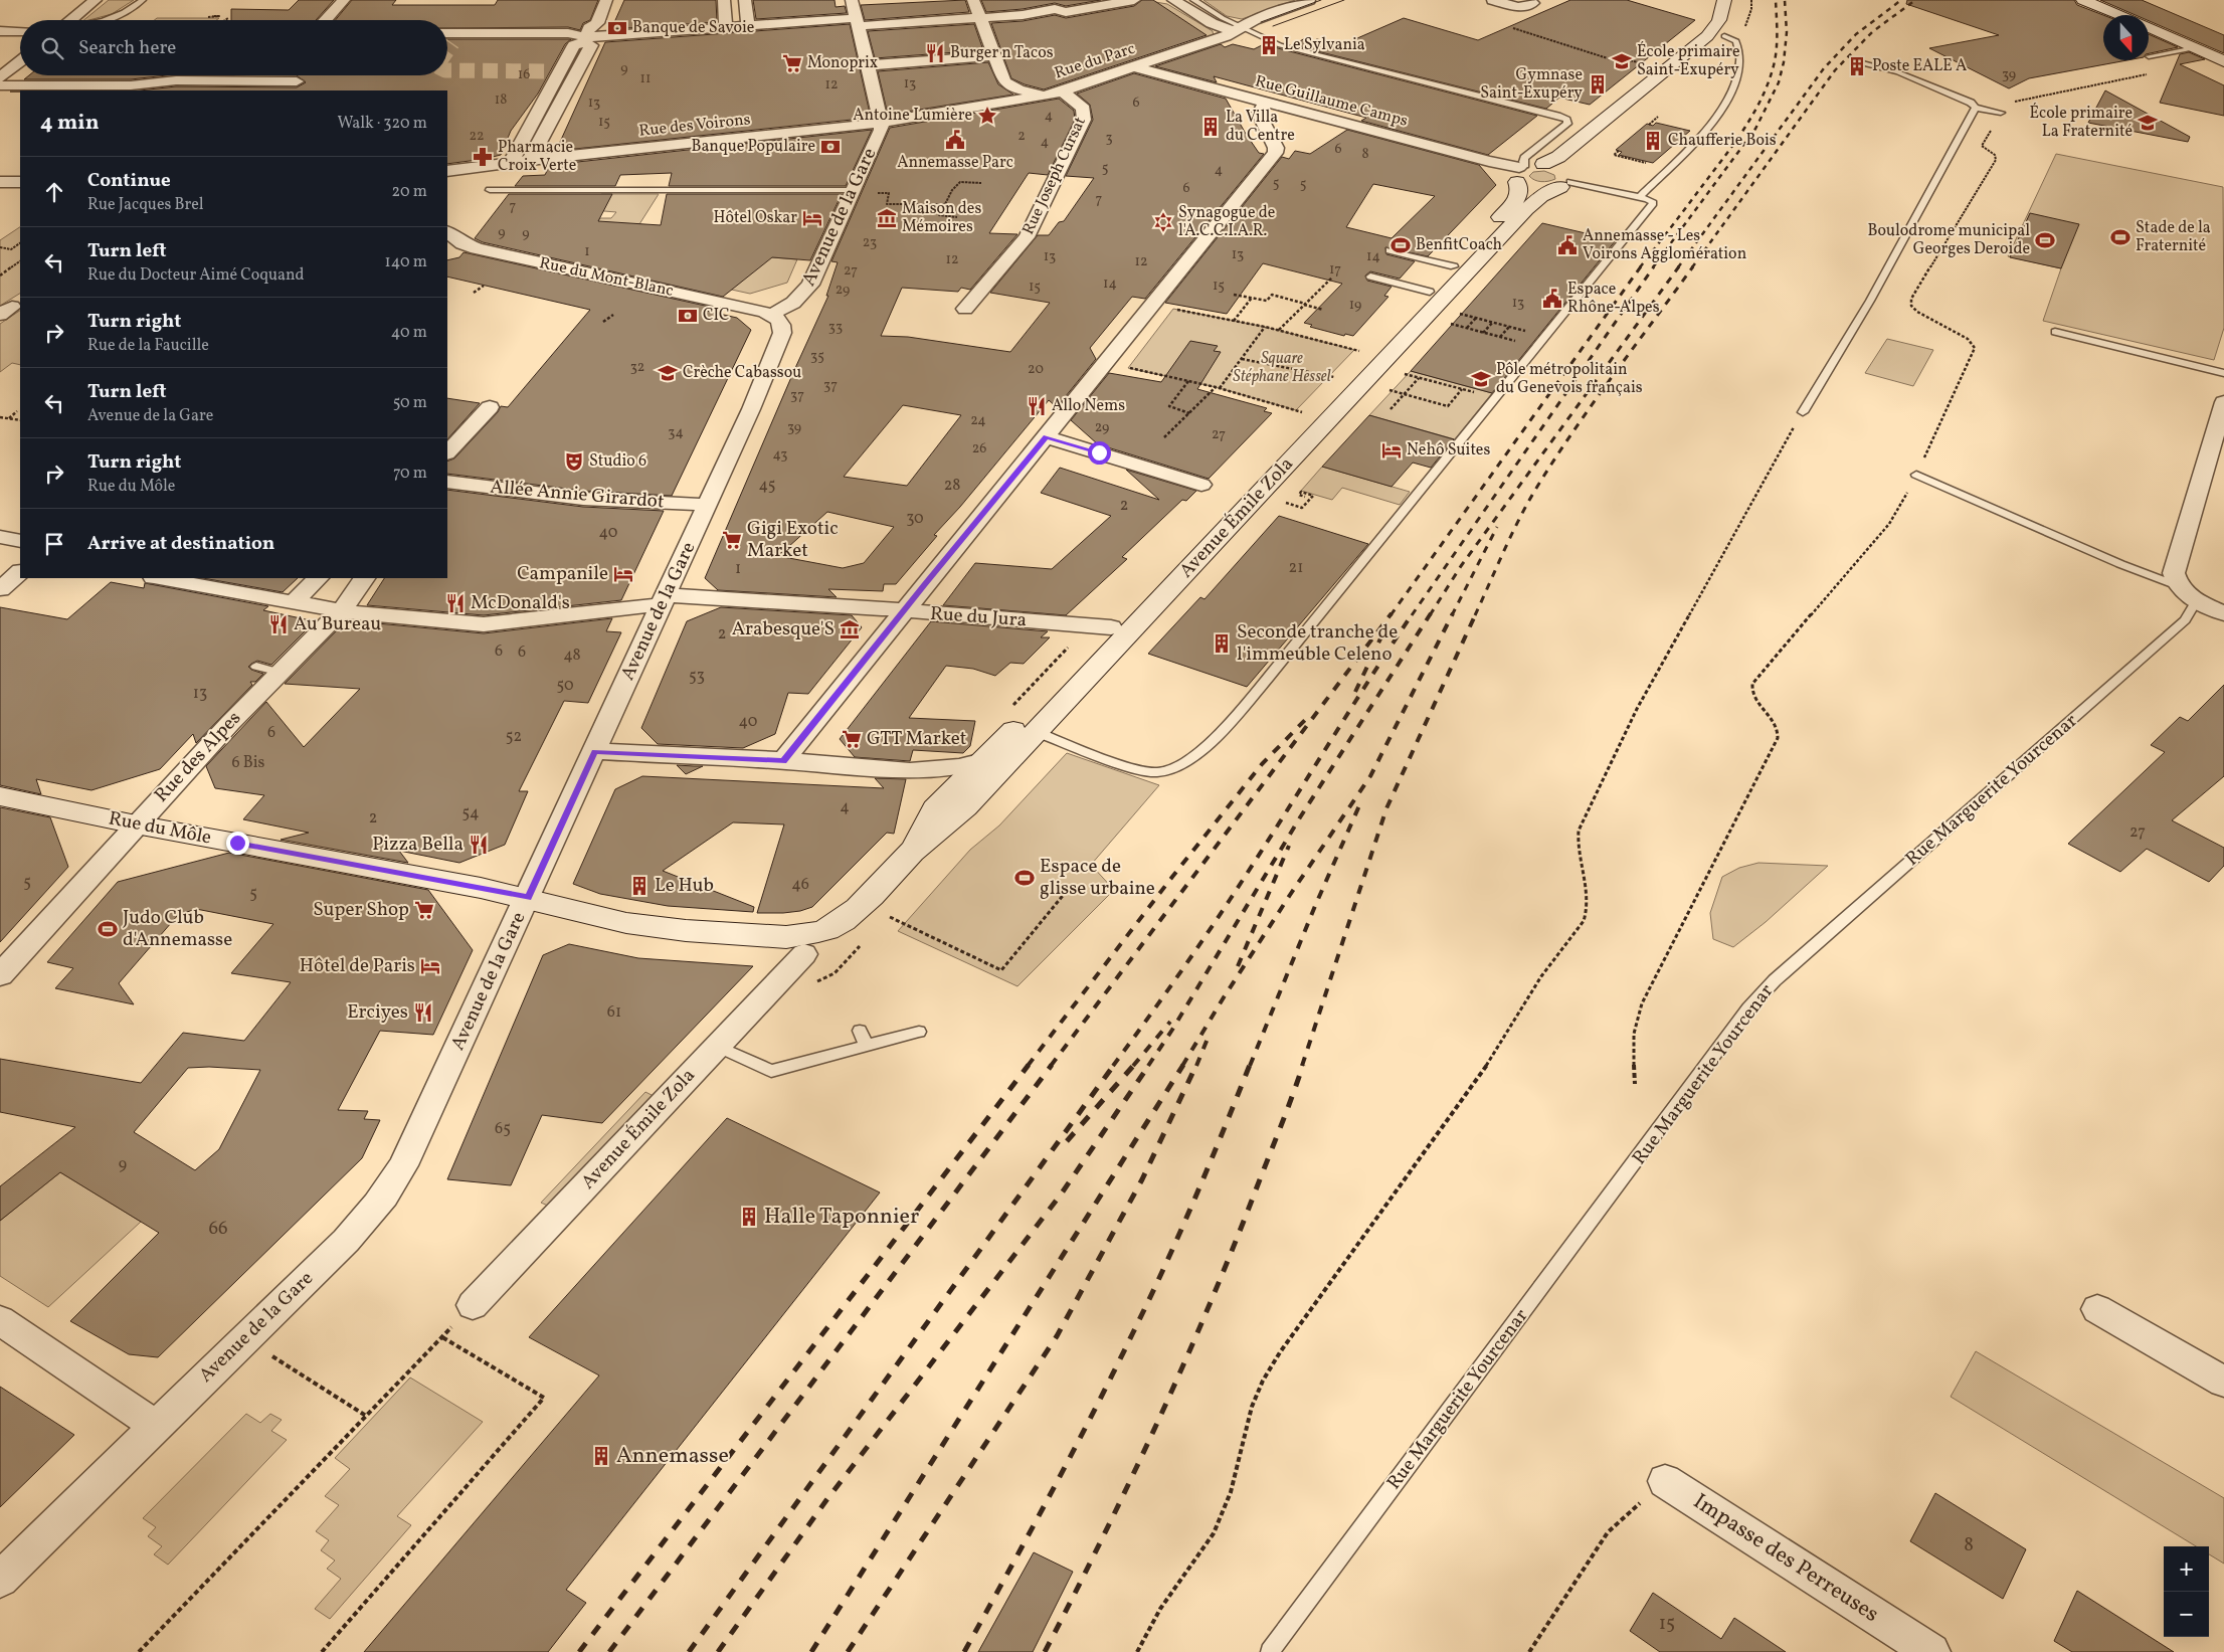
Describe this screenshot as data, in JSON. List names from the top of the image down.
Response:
{
  "streets": {
    "street": [
      "Rue du Parc",
      "Rue Guillaume Camps",
      "Rue des Voirons",
      "Rue Joseph Cursat",
      "Avenue de la Gare",
      "Rue du Mont-Blanc",
      "Allée Annie Girardot",
      "Avenue Émile Zola",
      "Rue du Jura",
      "Rue des Alpes",
      "Rue du Môle",
      "Impasse des Perreuses"
    ],
    "lane": ["Rue Marguerite Yourcenar"]
  },
  "crossings": [
    ["Rue du Parc", "Rue Guillaume Camps"],
    ["Rue du Parc", "Rue des Voirons"],
    ["Rue du Parc", "Rue Joseph Cursat"],
    ["Rue du Parc", "Avenue de la Gare"],
    ["Rue Guillaume Camps", "Avenue Émile Zola"],
    ["Rue des Voirons", "Avenue de la Gare"],
    ["Avenue de la Gare", "Rue du Mont-Blanc"],
    ["Avenue de la Gare", "Allée Annie Girardot"],
    ["Avenue de la Gare", "Rue du Jura"],
    ["Avenue de la Gare", "Rue du Môle"],
    ["Avenue Émile Zola", "Rue du Jura"],
    ["Avenue Émile Zola", "Rue du Môle"],
    ["Rue du Jura", "Rue des Alpes"],
    ["Rue des Alpes", "Rue du Môle"]
  ],
  "parks": ["Square Stéphane Hessel"],
  "places": {
    "bank": ["Banque de Savoie", "Banque Populaire", "CIC"],
    "building": [
      "Le Sylvania",
      "Poste EALE A",
      "Gymnase Saint-Exupéry",
      "La Villa du Centre",
      "Chaufferie Bois",
      "Seconde tranche de l'immeuble Celeno",
      "Le Hub",
      "Halle Taponnier",
      "Annemasse"
    ],
    "restaurant": [
      "Burger n Tacos",
      "Allo Nems",
      "McDonald's",
      "Au Bureau",
      "Pizza Bella",
      "Erciyes"
    ],
    "school or university": [
      "École primaire Saint-Exupéry",
      "École primaire La Fraternité",
      "Crèche Cabassou",
      "Pôle métropolitain du Genevois français"
    ],
    "supermarket": [
      "Monoprix",
      "Gigi Exotic Market",
      "GTT Market",
      "Super Shop"
    ],
    "place": ["Antoine Lumière"],
    "public building": ["Annemasse Parc", "Annemasse - Les Voirons Agglomération", "Espace Rhône-Alpes"],
    "pharmacy": ["Pharmacie Croix Verte"],
    "hotel": [
      "Hôtel Oskar",
      "Nehô Suites",
      "Campanile",
      "Hôtel de Paris"
    ],
    "museum": ["Maison des Mémoires", "Arabesque'S"],
    "synagogue": ["Synagogue de l'A.C.C.I.A.R."],
    "sports": [
      "Stade de la Fraternité",
      "Boulodrome municipal Georges Deroide",
      "BenfitCoach",
      "Espace de glisse urbaine",
      "Judo Club d'Annemasse"
    ],
    "theatre": ["Studio 6"]
  },
  "house_numbers": [
    "9",
    "16",
    "39",
    "11",
    "13",
    "12",
    "18",
    "13",
    "6",
    "4",
    "15",
    "22",
    "2",
    "3",
    "4",
    "6",
    "8",
    "5",
    "4",
    "5",
    "5",
    "6",
    "7",
    "7",
    "9",
    "9",
    "23",
    "1",
    "13",
    "13",
    "14",
    "12",
    "12",
    "17",
    "27",
    "14",
    "15",
    "15",
    "29",
    "13",
    "19",
    "33",
    "35",
    "32",
    "20",
    "37",
    "37",
    "24",
    "39",
    "29",
    "34",
    "27",
    "26",
    "43",
    "45",
    "28",
    "2",
    "30",
    "40",
    "21",
    "1",
    "2",
    "6",
    "6",
    "48",
    "53",
    "50",
    "13",
    "40",
    "6",
    "52",
    "6 Bis",
    "4",
    "54",
    "2",
    "27",
    "5",
    "46",
    "5",
    "61",
    "65",
    "9",
    "66",
    "8",
    "15"
  ],
  "north": "bottom",
  "page": {
    "search": "Search here",
    "heading": ["4 min", "Walk · 320 m"],
    "list": [
      ["Continue", "Rue Jacques Brel", "20 m"],
      ["Turn left", "Rue du Docteur Aimé Coquand", "140 m"],
      ["Turn right", "Rue de la Faucille", "40 m"],
      ["Turn left", "Avenue de la Gare", "50 m"],
      ["Turn right", "Rue du Môle", "70 m"],
      "Arrive at destination"
    ],
    "map_buttons": ["+", "−"]
  }
}
